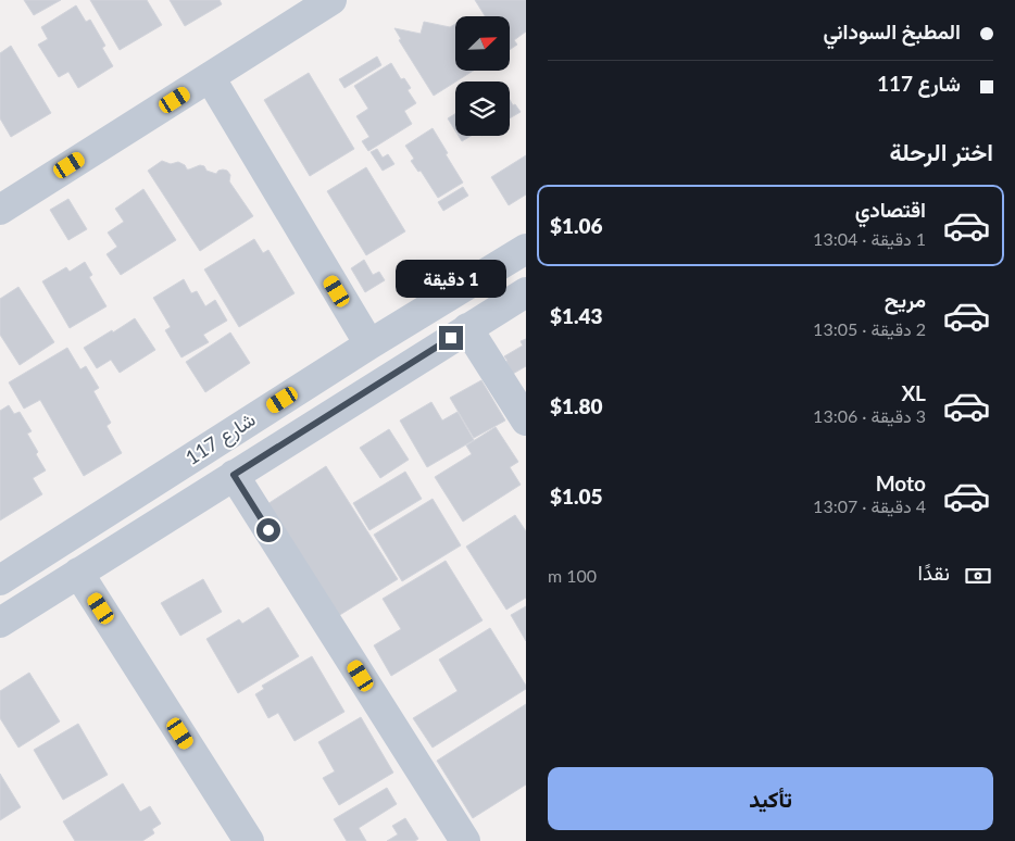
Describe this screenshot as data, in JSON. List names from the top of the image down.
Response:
{
  "streets": {
    "street": ["شارع 117"]
  },
  "north": "top right",
  "page": {
    "banner": ["المطبخ السوداني", "شارع 117"],
    "heading": "اختر الرحلة",
    "list": [
      {
        "name": "اقتصادي",
        "note": "1 دقيقة · 13:04",
        "value": "$1.06"
      },
      {
        "name": "مريح",
        "note": "2 دقيقة · 13:05",
        "value": "$1.43"
      },
      {
        "name": "XL",
        "note": "3 دقيقة · 13:06",
        "value": "$1.80"
      },
      {
        "name": "Moto",
        "note": "4 دقيقة · 13:07",
        "value": "$1.05"
      }
    ],
    "bubble": "1 دقيقة",
    "pay": ["نقدًا", "100 m"],
    "buttons": "تأكيد"
  }
}
